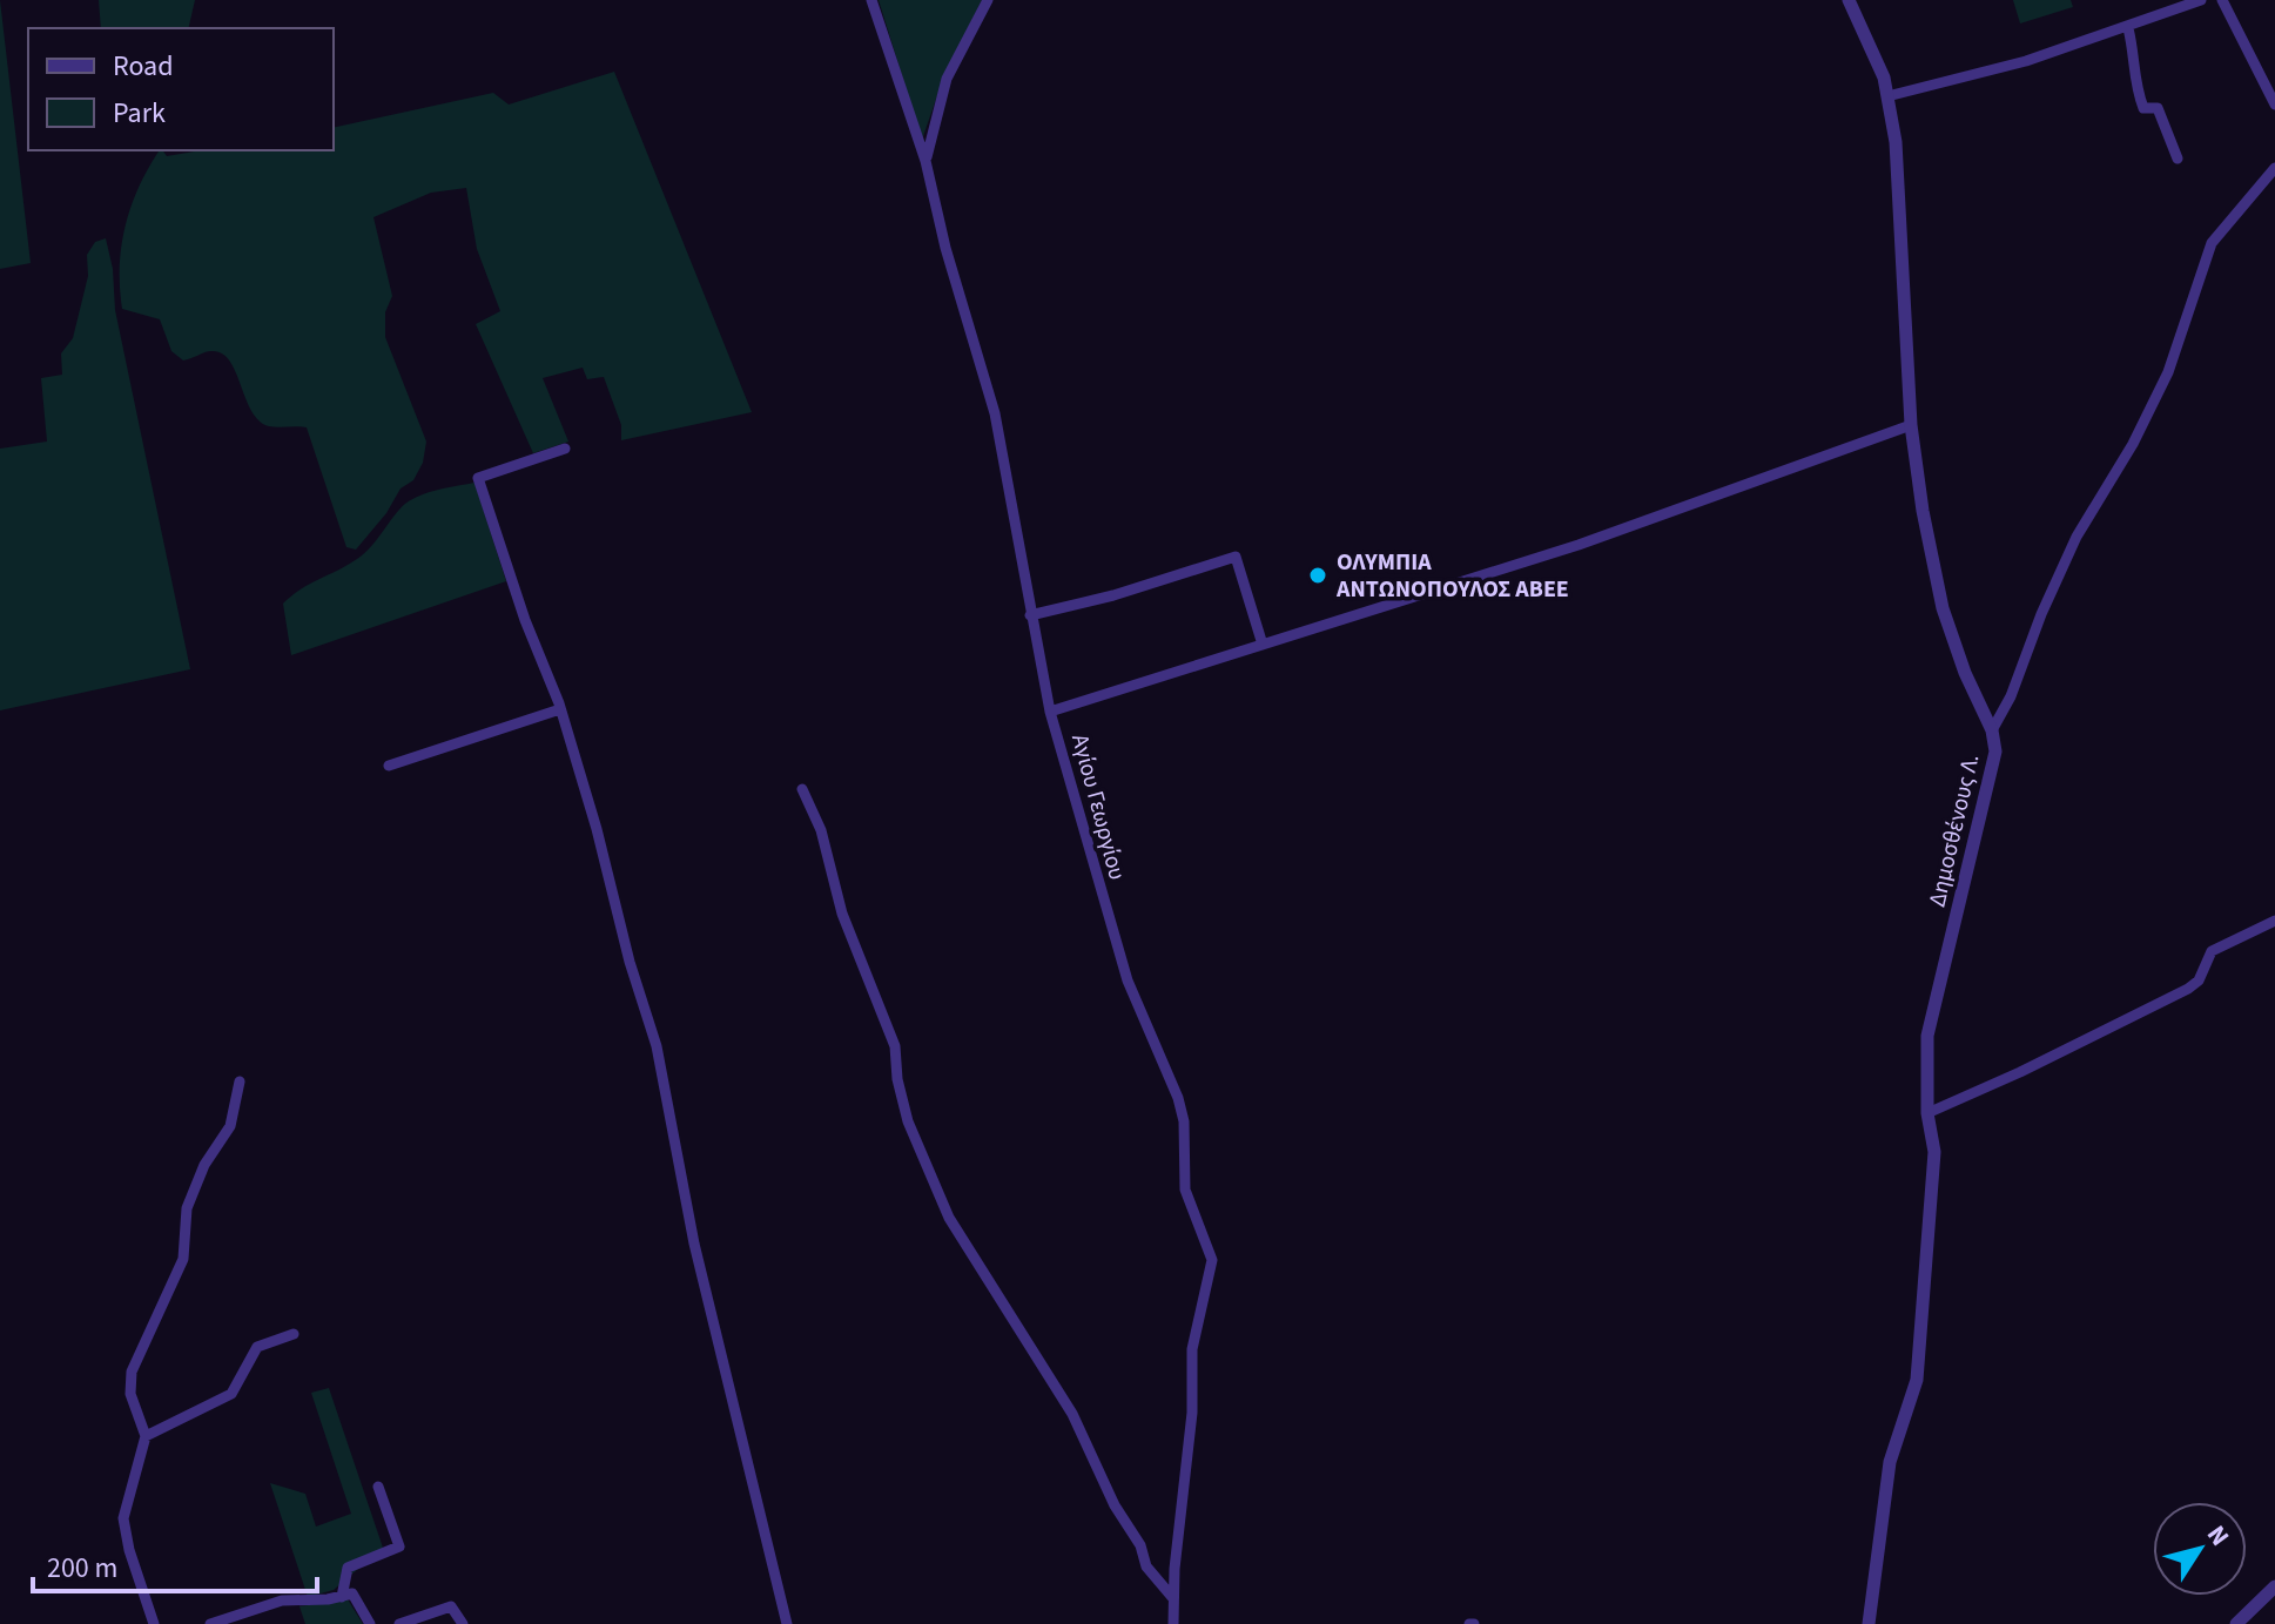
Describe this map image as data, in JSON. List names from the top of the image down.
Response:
{
  "streets": {
    "street": ["Αγίου Γεωργίου", "Δημοσθένους Λ."]
  },
  "places": ["ΟΛΥΜΠΙΑ ΑΝΤΩΝΟΠΟΥΛΟΣ ΑΒΕΕ"],
  "legend": ["Road", "Park"],
  "scale_bar": "200 m",
  "north": "top right"
}
